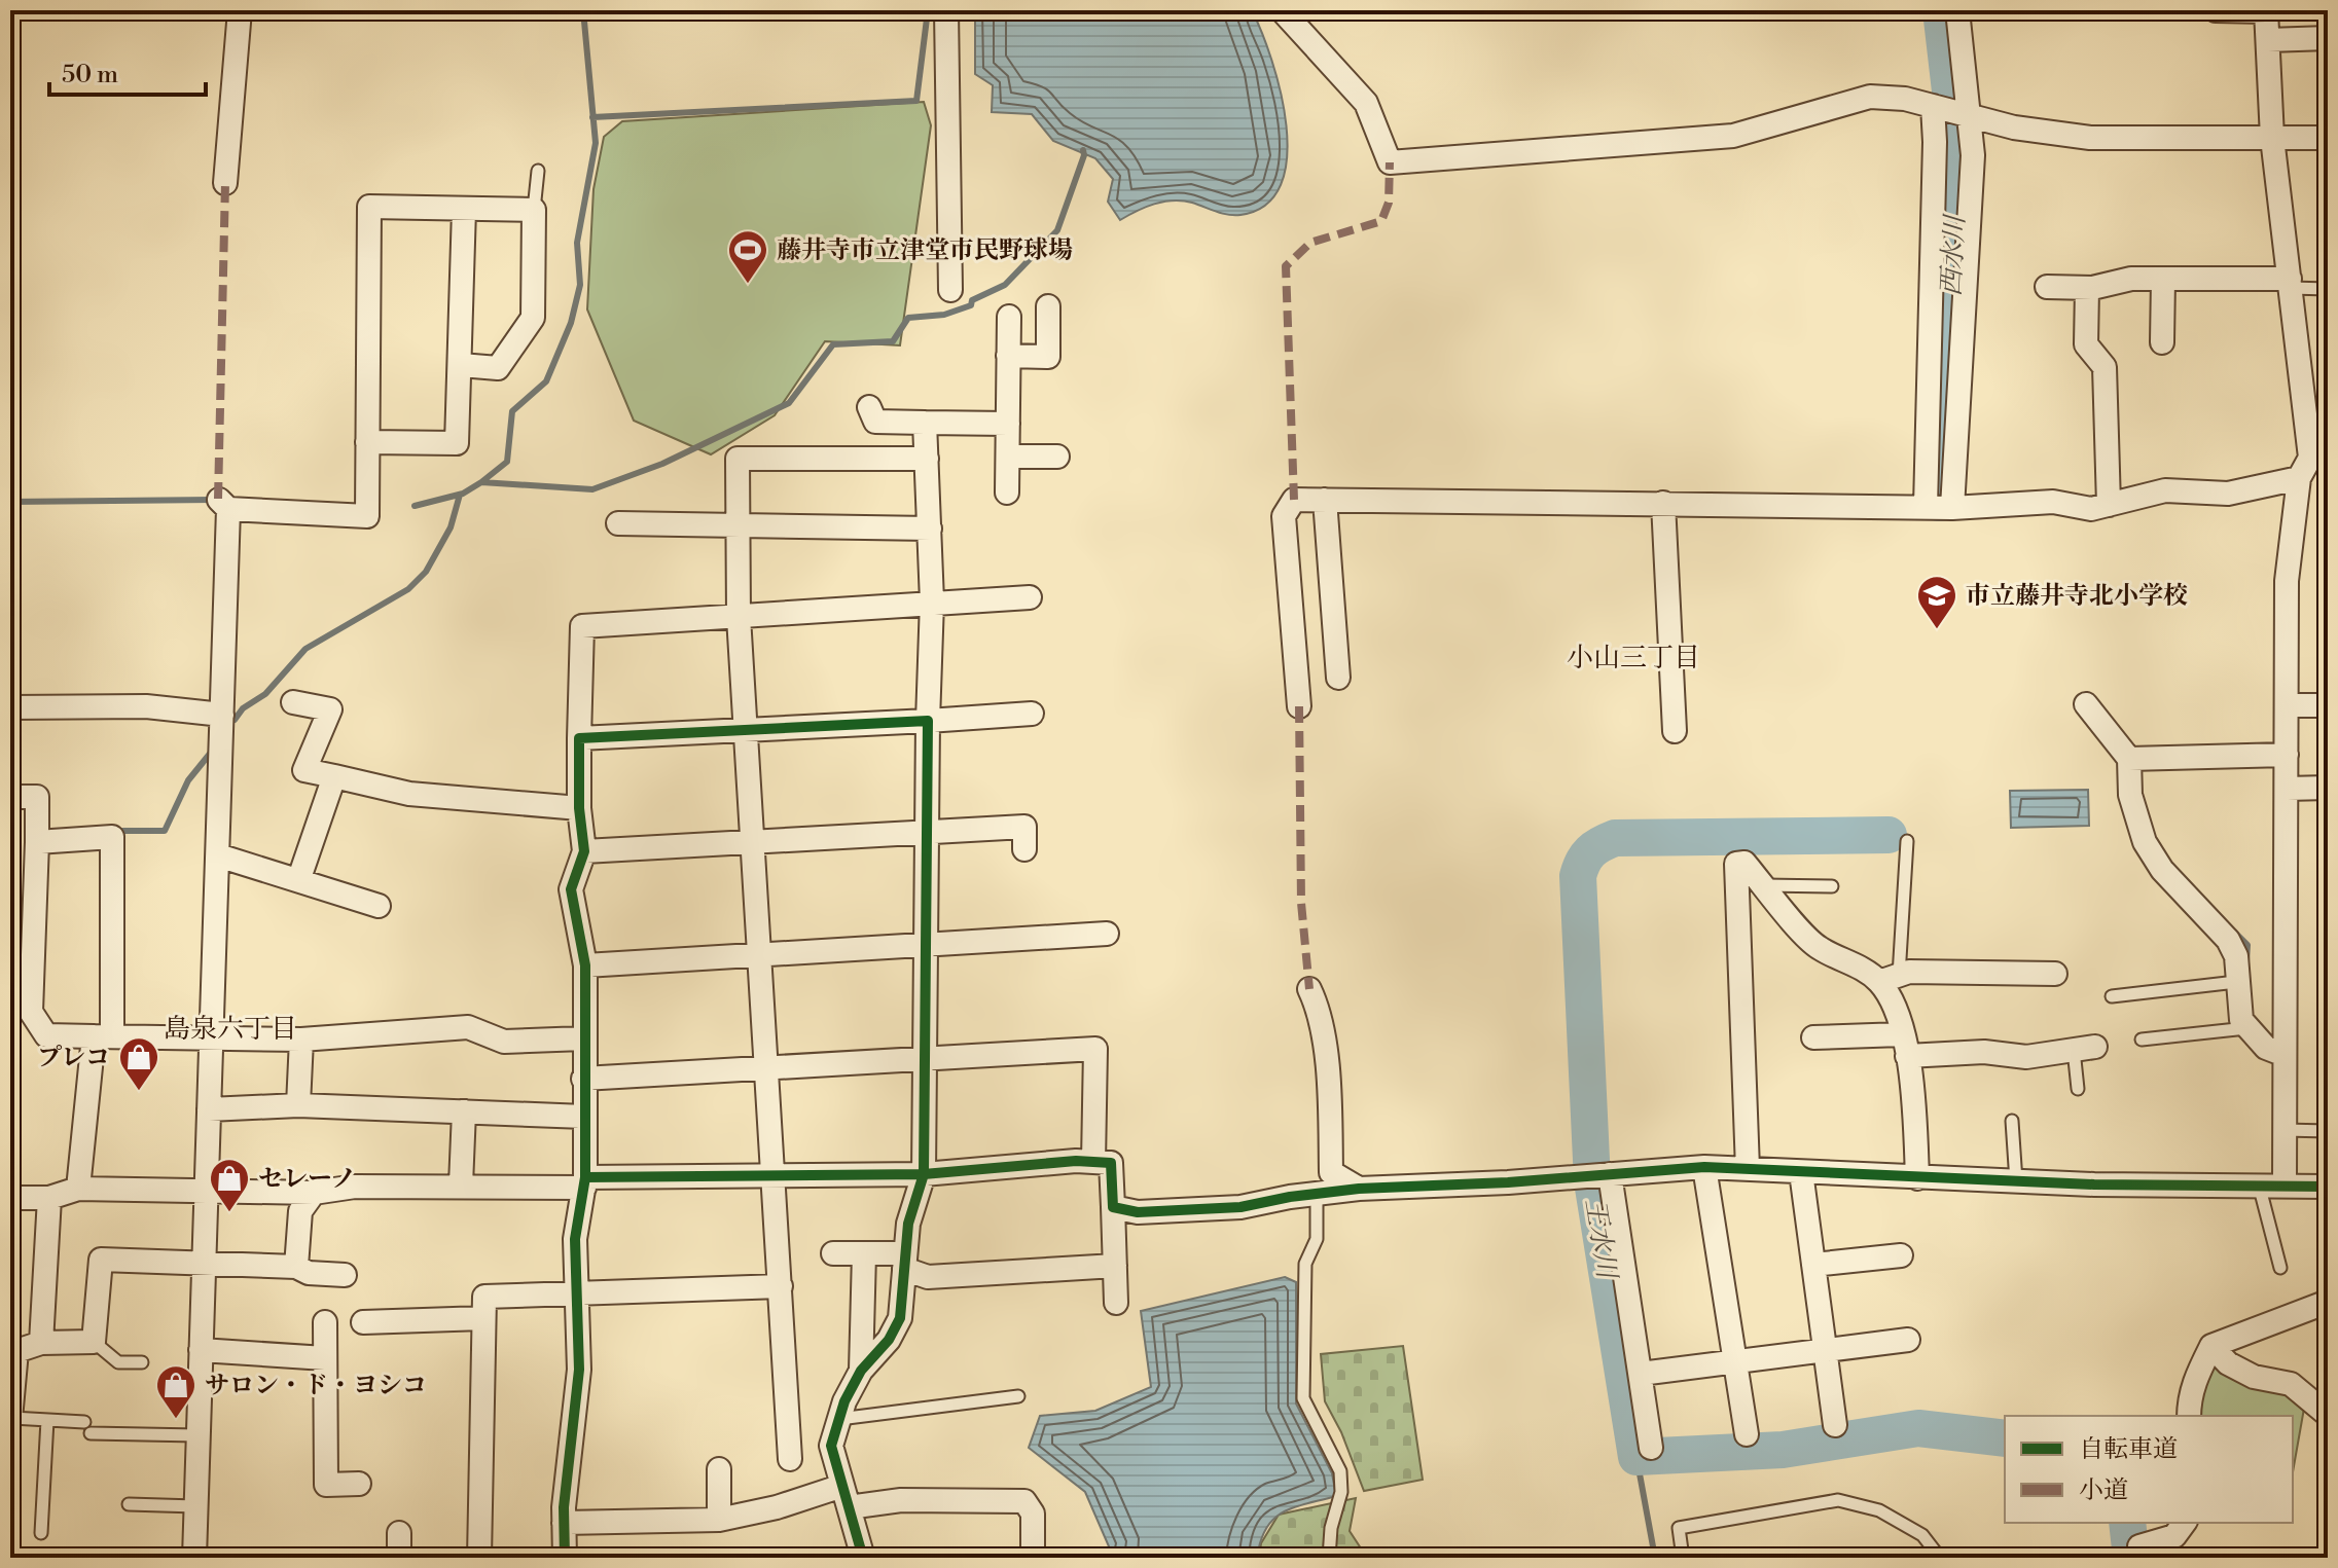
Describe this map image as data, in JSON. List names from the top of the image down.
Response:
{
  "districts": ["小山三丁目", "島泉六丁目"],
  "water": ["西水川", "王水川"],
  "places": {
    "sports": ["藤井寺市立津堂市民野球場"],
    "school or university": ["市立藤井寺北小学校"],
    "shop": ["プレコ", "セレーノ", "サロン・ド・ヨシコ"]
  },
  "legend": ["自転車道", "小道"],
  "scale_bar": "50 m"
}
